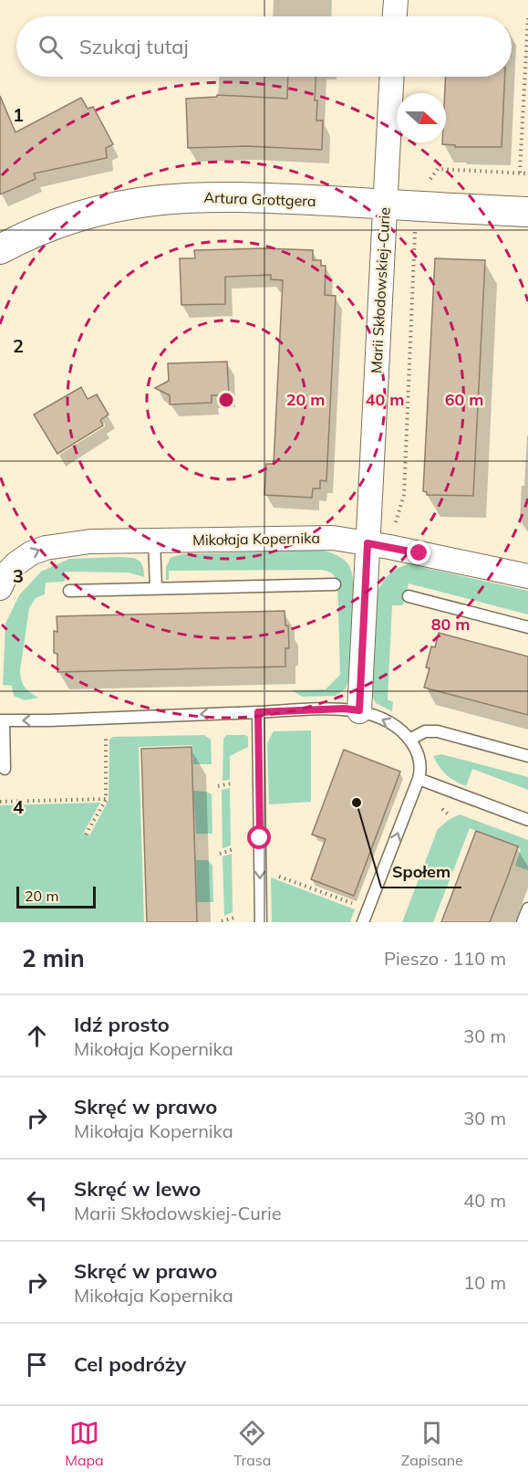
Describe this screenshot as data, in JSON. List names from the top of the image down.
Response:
{
  "streets": {
    "street": ["Artura Grottgera", "Marii Skłodowskiej-Curie", "Mikołaja Kopernika"]
  },
  "crossings": [
    ["Artura Grottgera", "Marii Skłodowskiej-Curie"],
    ["Marii Skłodowskiej-Curie", "Mikołaja Kopernika"]
  ],
  "places": ["Społem"],
  "scale_bar": "20 m",
  "north": "right",
  "page": {
    "search": "Szukaj tutaj",
    "scale": "20 m",
    "heading": ["2 min", "Pieszo · 110 m"],
    "list": [
      ["Idź prosto", "Mikołaja Kopernika", "30 m"],
      ["Skręć w prawo", "Mikołaja Kopernika", "30 m"],
      ["Skręć w lewo", "Marii Skłodowskiej-Curie", "40 m"],
      ["Skręć w prawo", "Mikołaja Kopernika", "10 m"],
      "Cel podróży"
    ],
    "nav": ["Mapa", "Trasa", "Zapisane"]
  },
  "grid": {
    "rows": [
      "1",
      "2",
      "3",
      "4"
    ]
  },
  "rings": [
    "20 m",
    "40 m",
    "60 m",
    "80 m"
  ]
}
